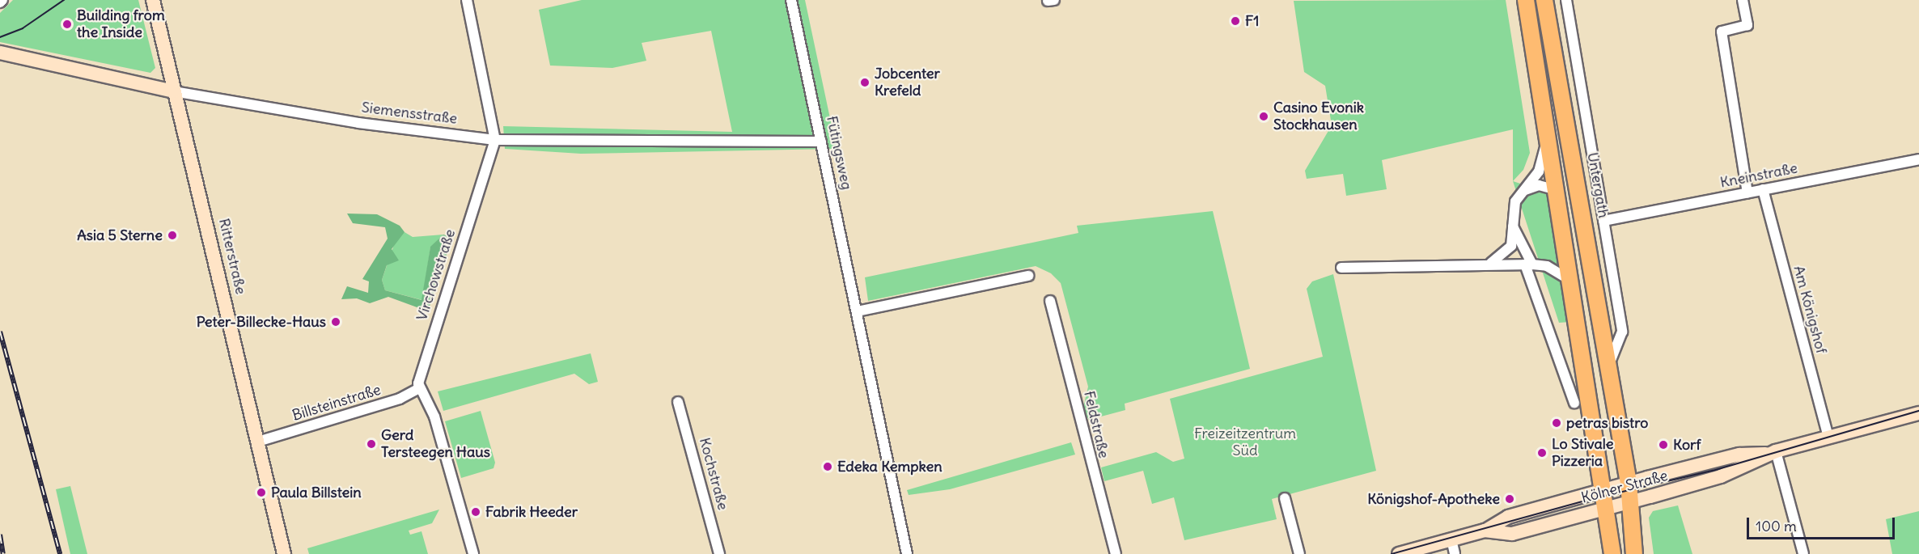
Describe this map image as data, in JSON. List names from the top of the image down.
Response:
{
  "streets": {
    "main road": [
      "Siemensstraße",
      "Untergath",
      "Ritterstraße",
      "Kölner Straße"
    ],
    "street": [
      "Fütingsweg",
      "Kneinstraße",
      "Virchowstraße",
      "Am Königshof",
      "Billsteinstraße",
      "Feldstraße",
      "Kochstraße"
    ]
  },
  "crossings": [
    ["Siemensstraße", "Fütingsweg"],
    ["Siemensstraße", "Ritterstraße"],
    ["Siemensstraße", "Virchowstraße"],
    ["Kneinstraße", "Untergath"],
    ["Kneinstraße", "Am Königshof"],
    ["Untergath", "Kölner Straße"],
    ["Ritterstraße", "Billsteinstraße"],
    ["Virchowstraße", "Billsteinstraße"],
    ["Am Königshof", "Kölner Straße"]
  ],
  "parks": ["Freizeitzentrum Süd"],
  "places": [
    "F1",
    "Building from the Inside",
    "Jobcenter Krefeld",
    "Casino Evonik Stockhausen",
    "Asia 5 Sterne",
    "Peter-Billecke-Haus",
    "petras bistro",
    "Gerd Tersteegen Haus",
    "Korf",
    "Lo Stivale Pizzeria",
    "Edeka Kempken",
    "Paula Billstein",
    "Königshof-Apotheke",
    "Fabrik Heeder"
  ],
  "scale_bar": "100 m"
}
